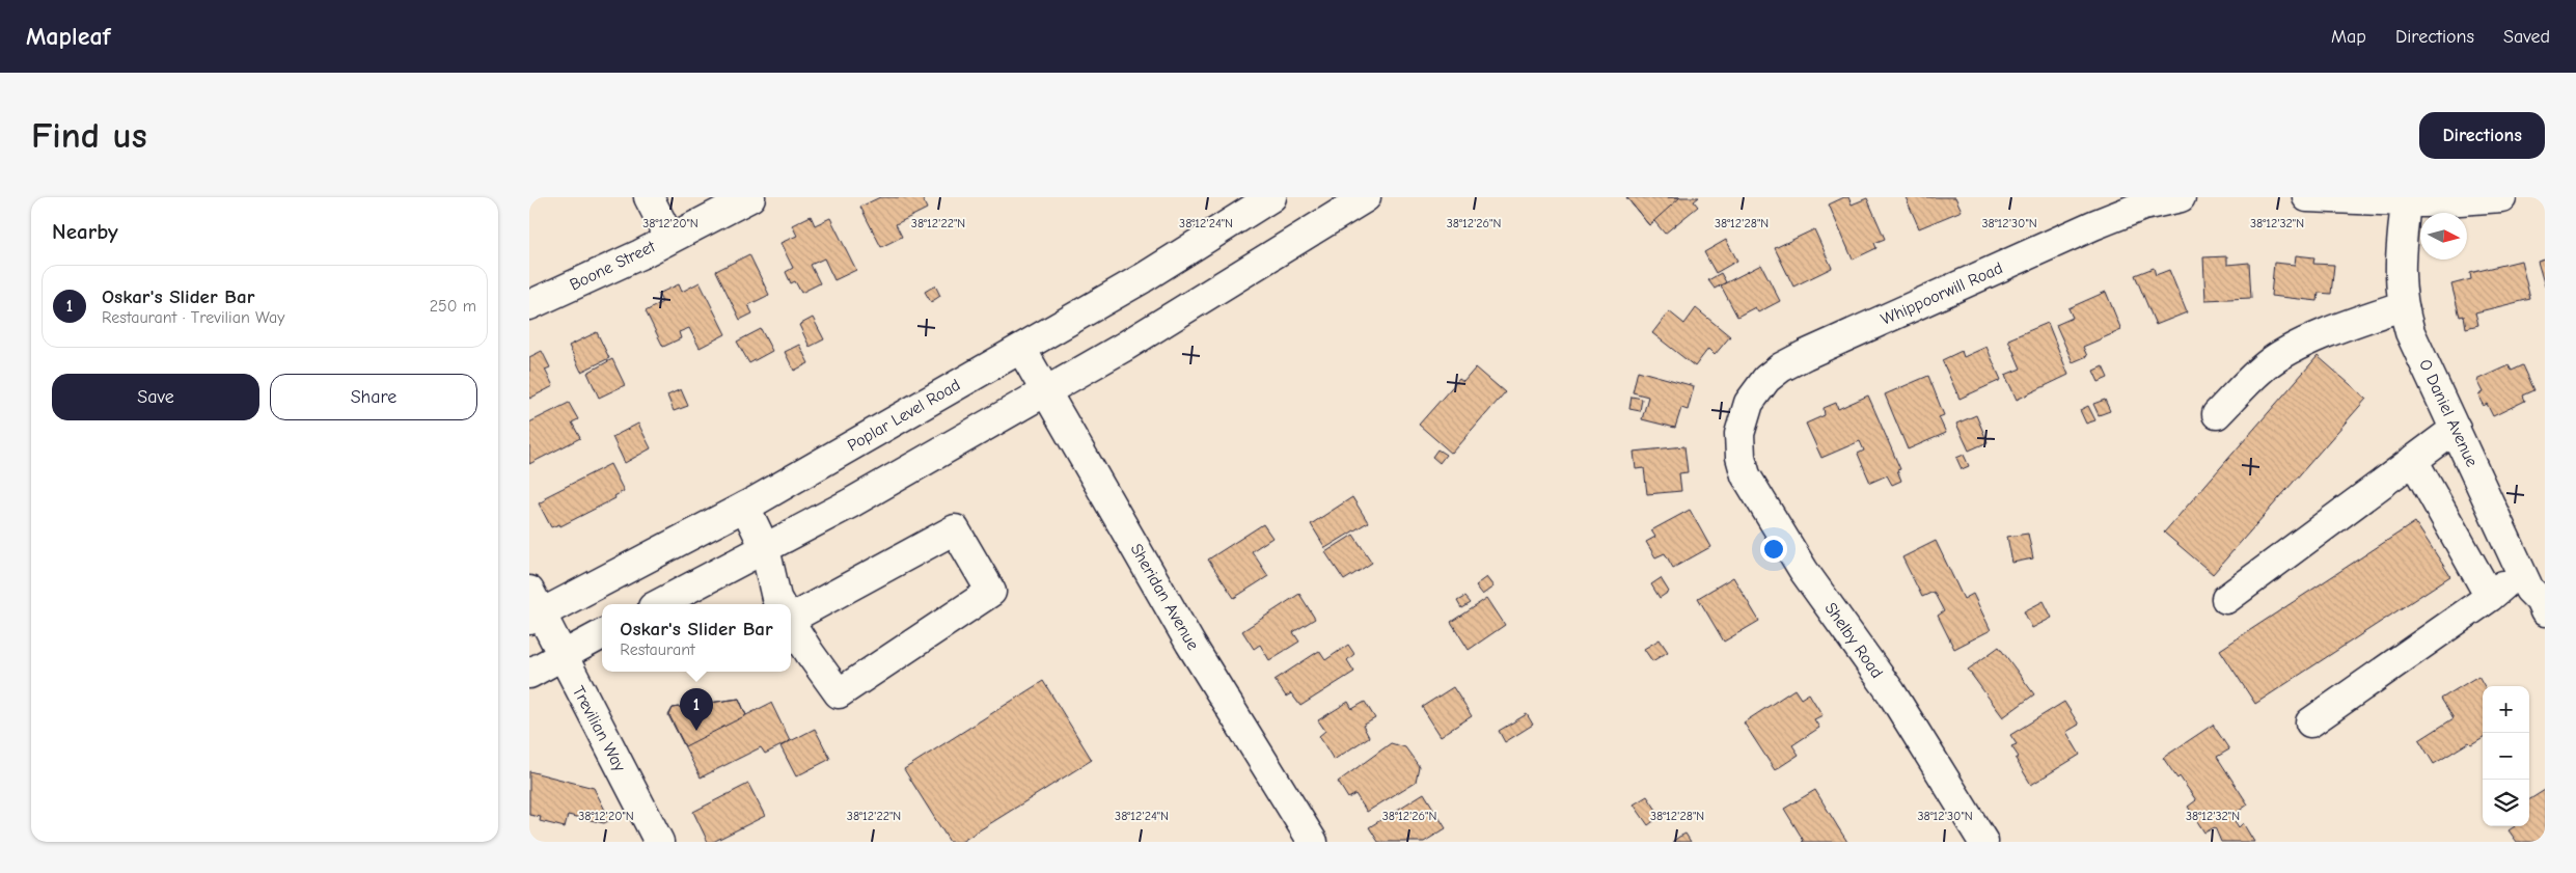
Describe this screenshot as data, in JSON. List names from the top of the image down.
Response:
{
  "streets": {
    "street": [
      "Boone Street",
      "Whippoorwill Road",
      "O Daniel Avenue",
      "Poplar Level Road",
      "Sheridan Avenue",
      "Shelby Road",
      "Trevilian Way"
    ]
  },
  "crossings": [
    ["Whippoorwill Road", "Shelby Road"],
    ["Poplar Level Road", "Sheridan Avenue"],
    ["Poplar Level Road", "Trevilian Way"]
  ],
  "north": "right",
  "page": {
    "header": "Mapleaf",
    "nav": ["Map", "Directions", "Saved"],
    "buttons": [
      "Directions",
      ["Save", "Share"]
    ],
    "title": "Find us",
    "heading": "Nearby",
    "list": [
      {
        "mark": "1",
        "name": "Oskar's Slider Bar",
        "note": "Restaurant · Trevilian Way",
        "value": "250 m"
      }
    ],
    "popup": ["Oskar's Slider Bar", "Restaurant"],
    "map_buttons": ["+", "−"],
    "pins": "1"
  },
  "coordinates": [
    "38°12'20\"N",
    "38°12'22\"N",
    "38°12'24\"N",
    "38°12'26\"N",
    "38°12'28\"N",
    "38°12'30\"N",
    "38°12'32\"N"
  ]
}
